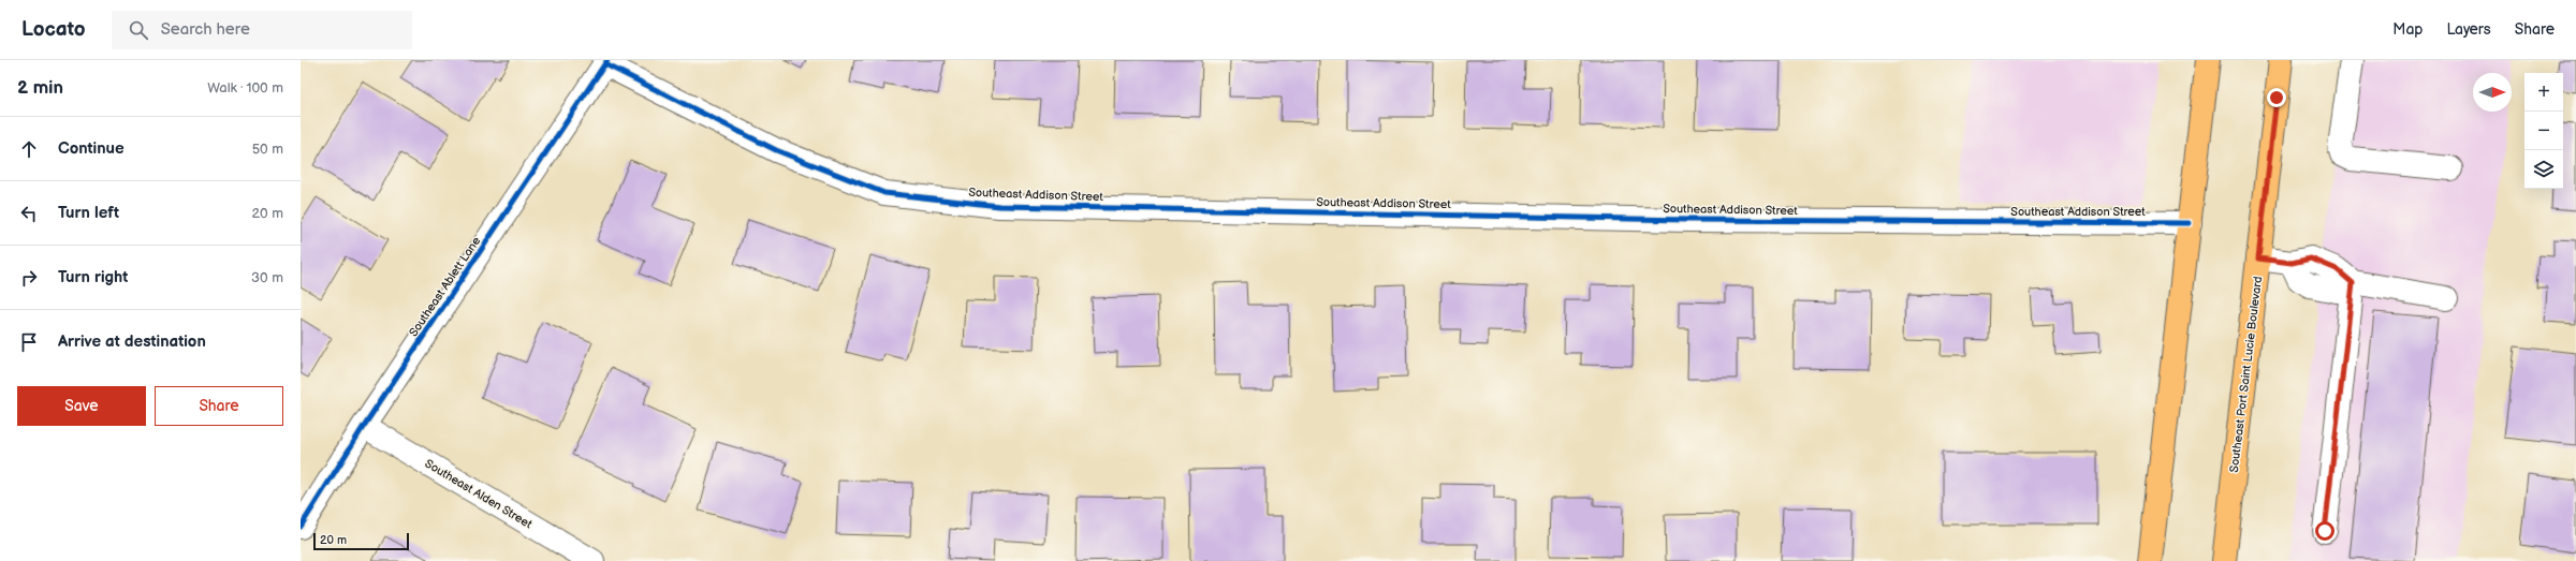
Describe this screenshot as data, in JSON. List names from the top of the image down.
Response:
{
  "streets": {
    "main road": ["Southeast Port Saint Lucie Boulevard"],
    "street": ["Southeast Addison Street", "Southeast Ablett Lane", "Southeast Alden Street"]
  },
  "crossings": [
    ["Southeast Addison Street", "Southeast Ablett Lane"],
    ["Southeast Ablett Lane", "Southeast Alden Street"]
  ],
  "scale_bar": "20 m",
  "north": "right",
  "page": {
    "header": "Locato",
    "search": "Search here",
    "nav": ["Map", "Layers", "Share"],
    "heading": ["2 min", "Walk · 100 m"],
    "map_buttons": ["+", "−"],
    "list": [
      ["Continue", "50 m"],
      ["Turn left", "20 m"],
      ["Turn right", "30 m"],
      "Arrive at destination"
    ],
    "buttons": ["Save", "Share"],
    "scale": "20 m"
  }
}
